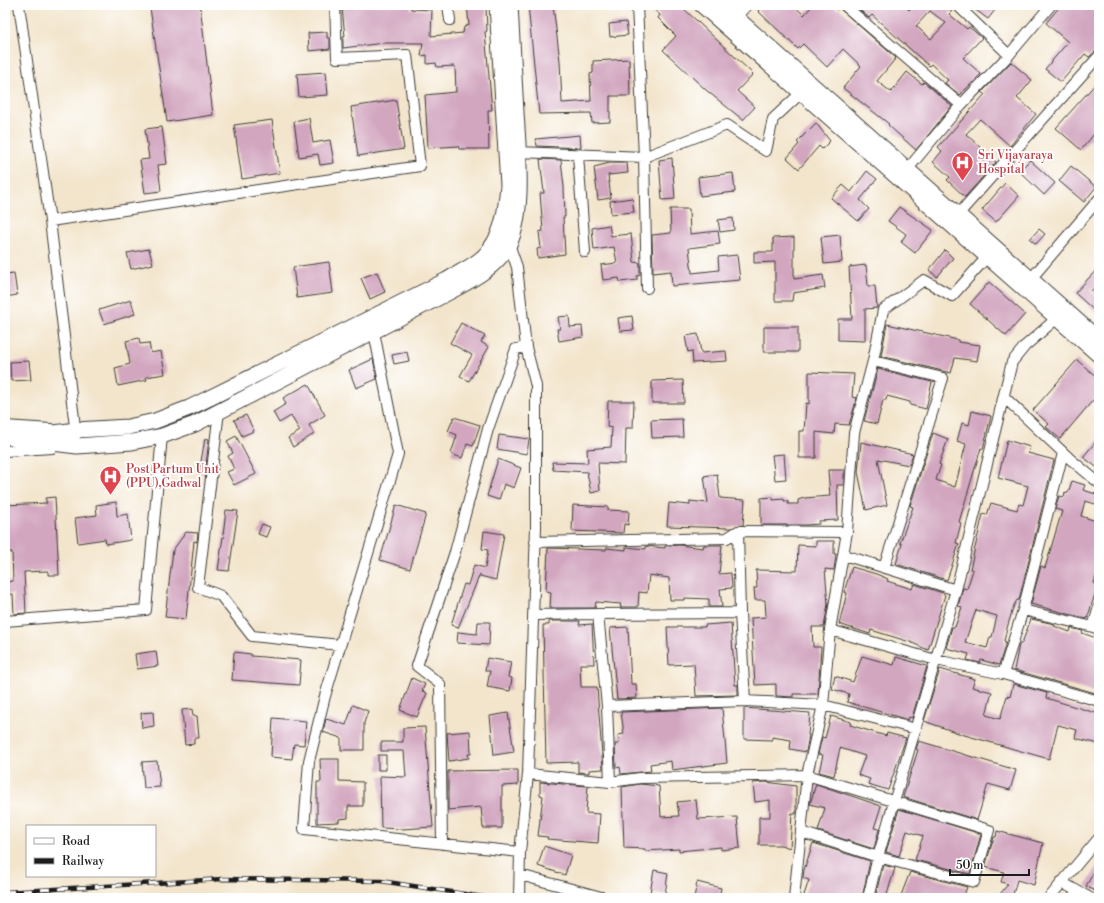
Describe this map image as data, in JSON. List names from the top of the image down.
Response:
{
  "places": {
    "hospital": ["Sri Vijayaraya Hospital", "Post Partum Unit (PPU),Gadwal"]
  },
  "legend": ["Road", "Railway"],
  "scale_bar": "50 m"
}
